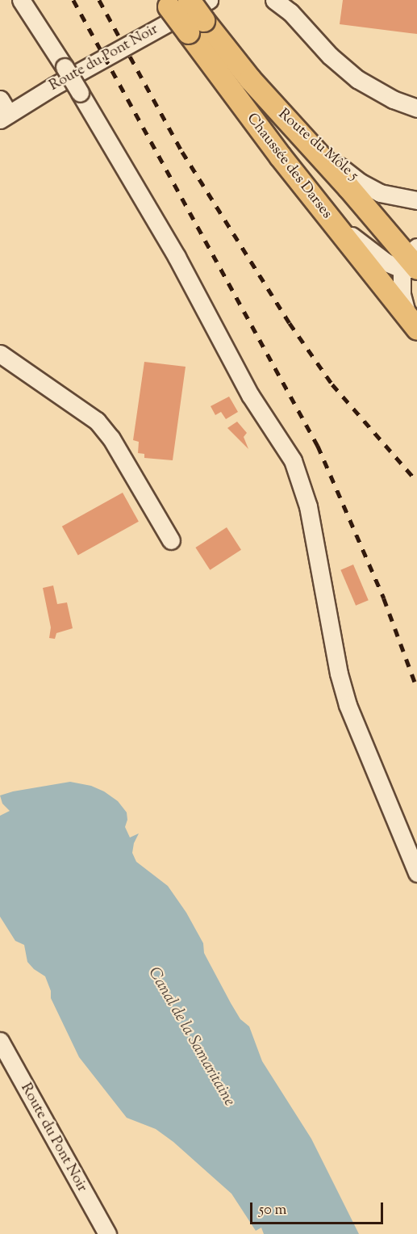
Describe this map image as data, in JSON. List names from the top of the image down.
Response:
{
  "streets": {
    "main road": ["Chaussée des Darses"],
    "street": ["Route du Pont Noir", "Route du Môle 5"]
  },
  "crossings": [
    ["Route du Pont Noir", "Chaussée des Darses"],
    ["Route du Môle 5", "Chaussée des Darses"]
  ],
  "water": ["Canal de la Samaritaine"],
  "scale_bar": "50 m"
}
